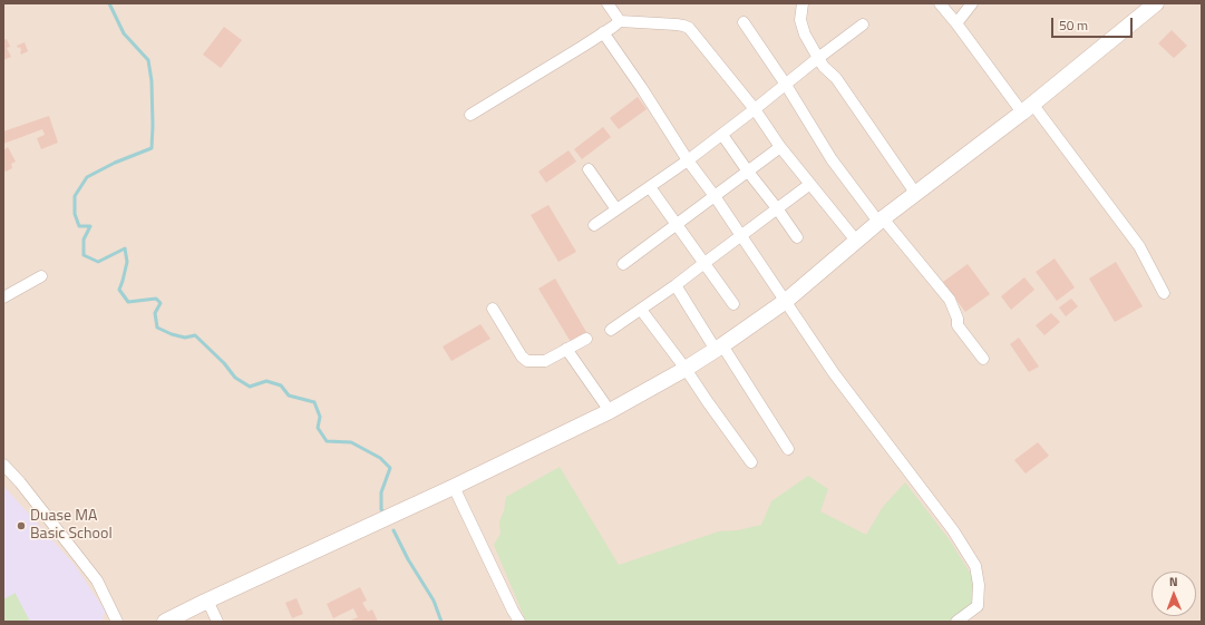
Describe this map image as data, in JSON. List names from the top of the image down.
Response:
{
  "places": ["Duase MA Basic School"],
  "scale_bar": "50 m",
  "north": "top"
}
